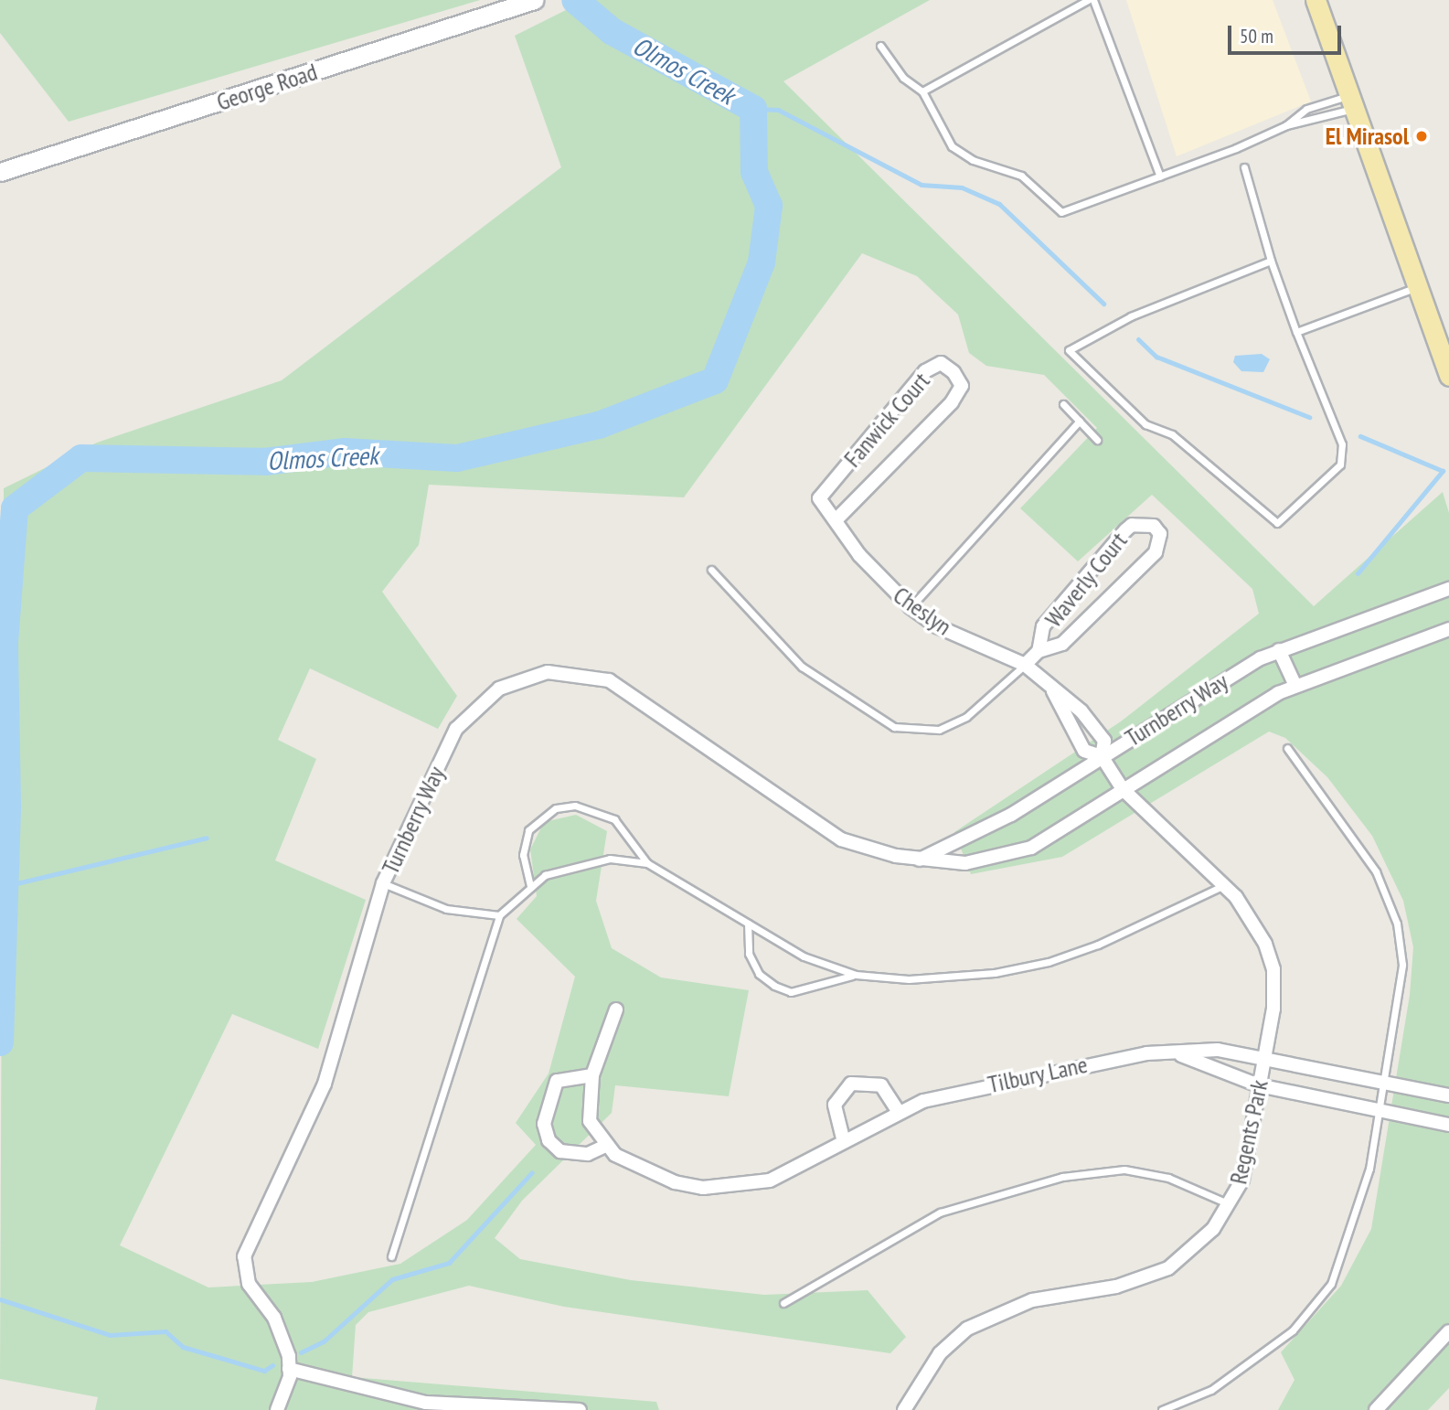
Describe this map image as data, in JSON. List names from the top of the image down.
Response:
{
  "streets": {
    "street": [
      "George Road",
      "Fanwick Court",
      "Waverly Court",
      "Cheslyn",
      "Turnberry Way",
      "Tilbury Lane",
      "Regents Park"
    ]
  },
  "crossings": [
    ["Fanwick Court", "Cheslyn"],
    ["Waverly Court", "Cheslyn"],
    ["Cheslyn", "Turnberry Way"],
    ["Cheslyn", "Regents Park"],
    ["Turnberry Way", "Regents Park"],
    ["Tilbury Lane", "Regents Park"]
  ],
  "water": ["Olmos Creek"],
  "places": ["El Mirasol"],
  "scale_bar": "50 m"
}
